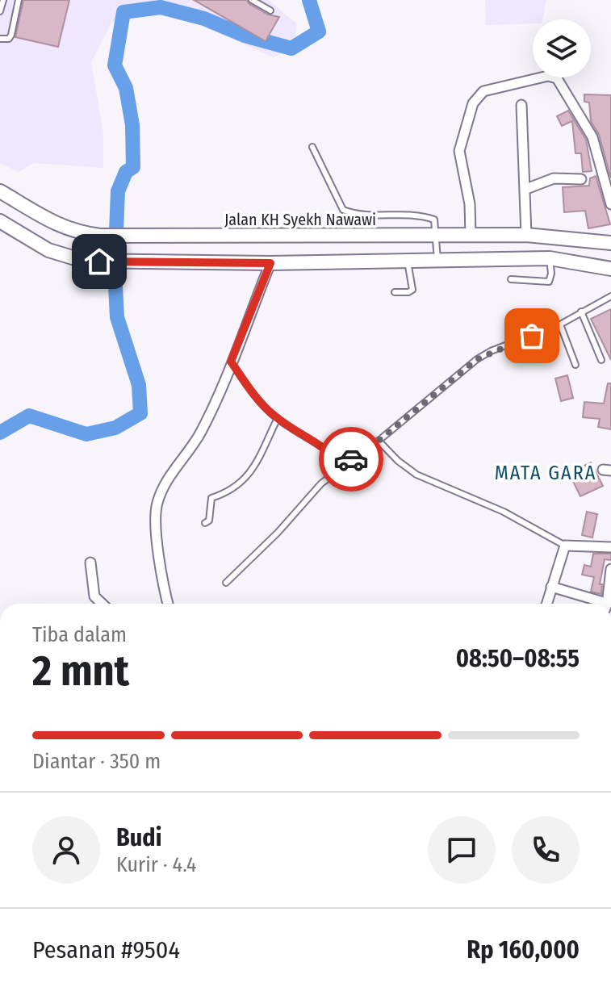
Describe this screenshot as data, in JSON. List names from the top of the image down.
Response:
{
  "streets": {
    "main road": ["Jalan KH Syekh Nawawi"]
  },
  "districts": ["MATA GARA"],
  "page": {
    "heading": ["2 mnt", "Tiba dalam", "08:50–08:55"],
    "panel": [
      "Budi",
      "Kurir · 4.4",
      "Pesanan #9504",
      "Rp 160,000"
    ],
    "bar": "Diantar · 350 m"
  }
}
